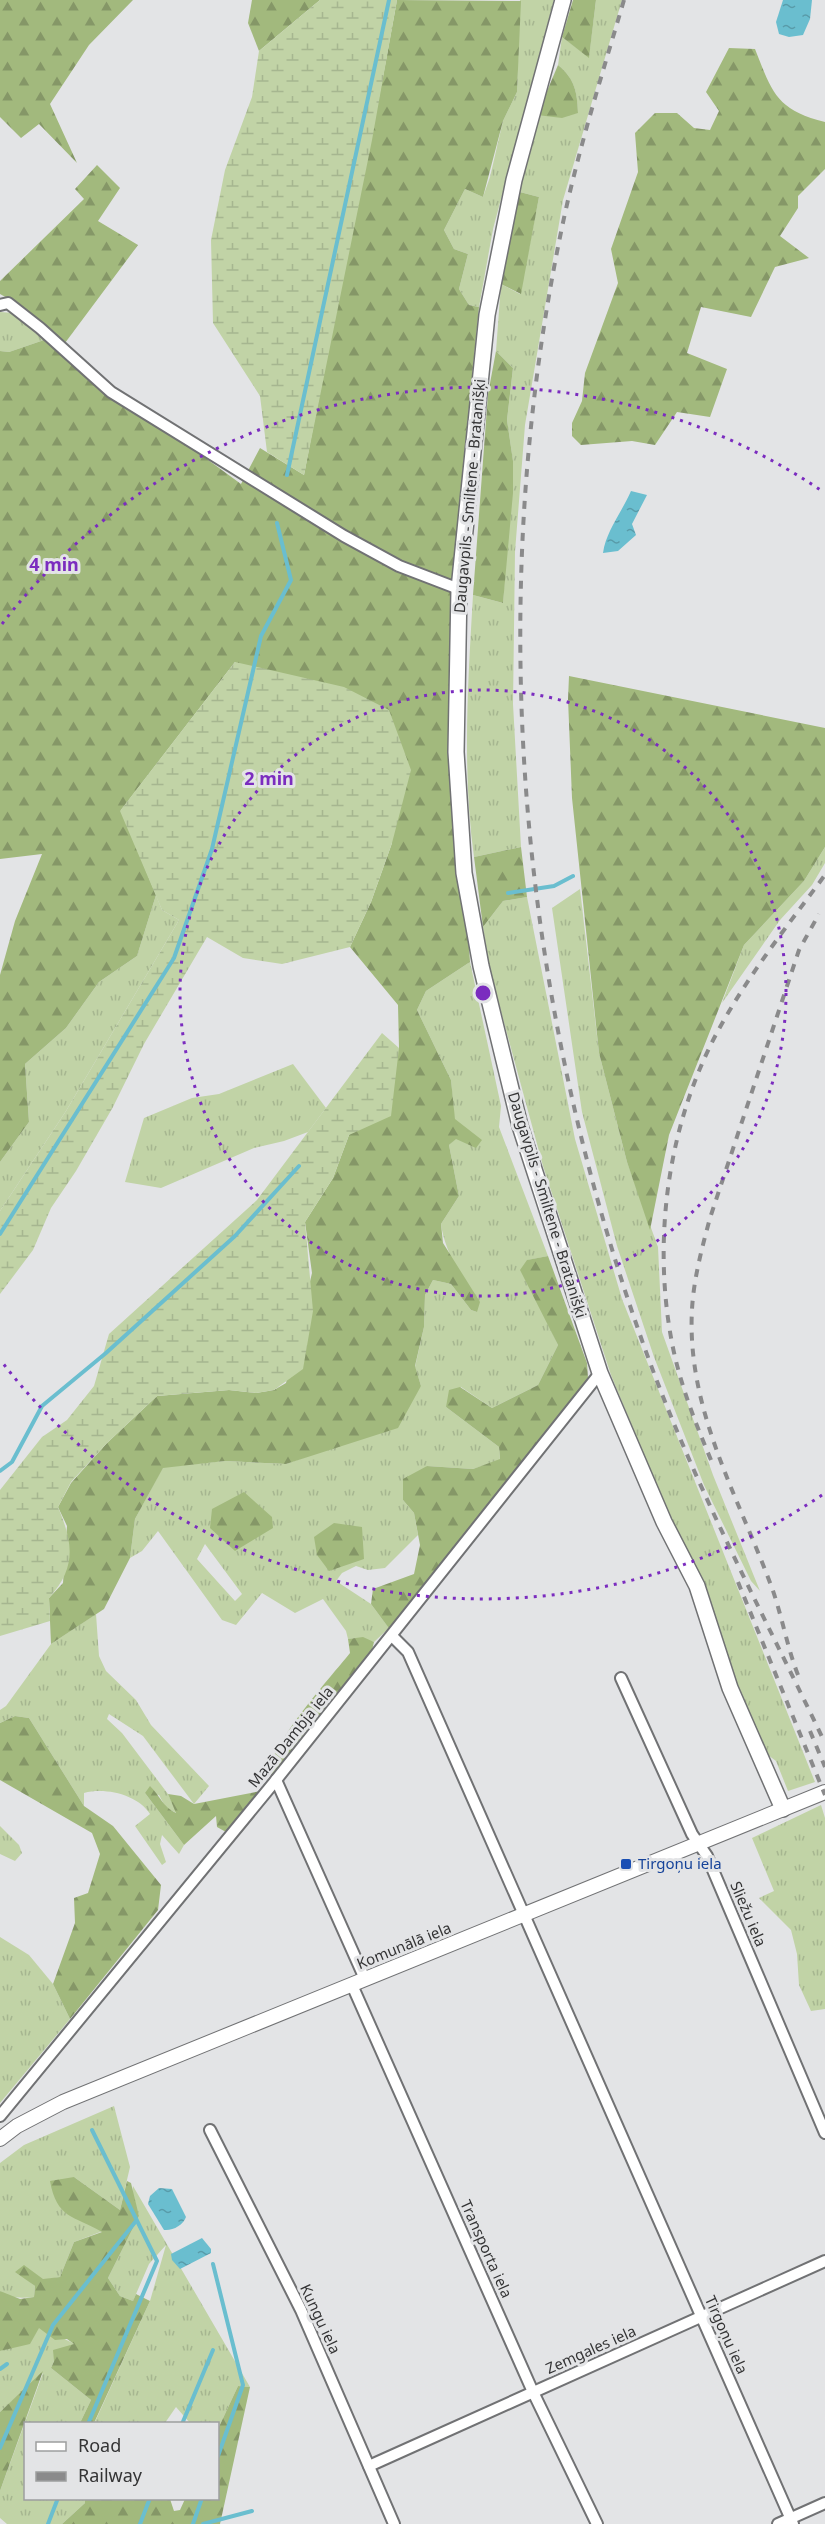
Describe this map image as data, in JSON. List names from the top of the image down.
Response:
{
  "streets": {
    "main road": ["Daugavpils - Smiltene - Bratanišķi"],
    "street": [
      "Mazā Dambja iela",
      "Sliežu iela",
      "Komunālā iela",
      "Transporta iela",
      "Kungu iela",
      "Tirgoņu iela",
      "Zemgales iela"
    ]
  },
  "crossings": [
    ["Daugavpils - Smiltene - Bratanišķi", "Mazā Dambja iela"],
    ["Daugavpils - Smiltene - Bratanišķi", "Komunālā iela"],
    ["Mazā Dambja iela", "Tirgoņu iela"],
    ["Sliežu iela", "Komunālā iela"],
    ["Komunālā iela", "Transporta iela"],
    ["Komunālā iela", "Tirgoņu iela"],
    ["Transporta iela", "Zemgales iela"],
    ["Kungu iela", "Zemgales iela"],
    ["Tirgoņu iela", "Zemgales iela"]
  ],
  "places": {
    "transit": ["Tirgoņu iela"]
  },
  "legend": ["Road", "Railway"],
  "rings": ["4 min", "2 min"]
}
